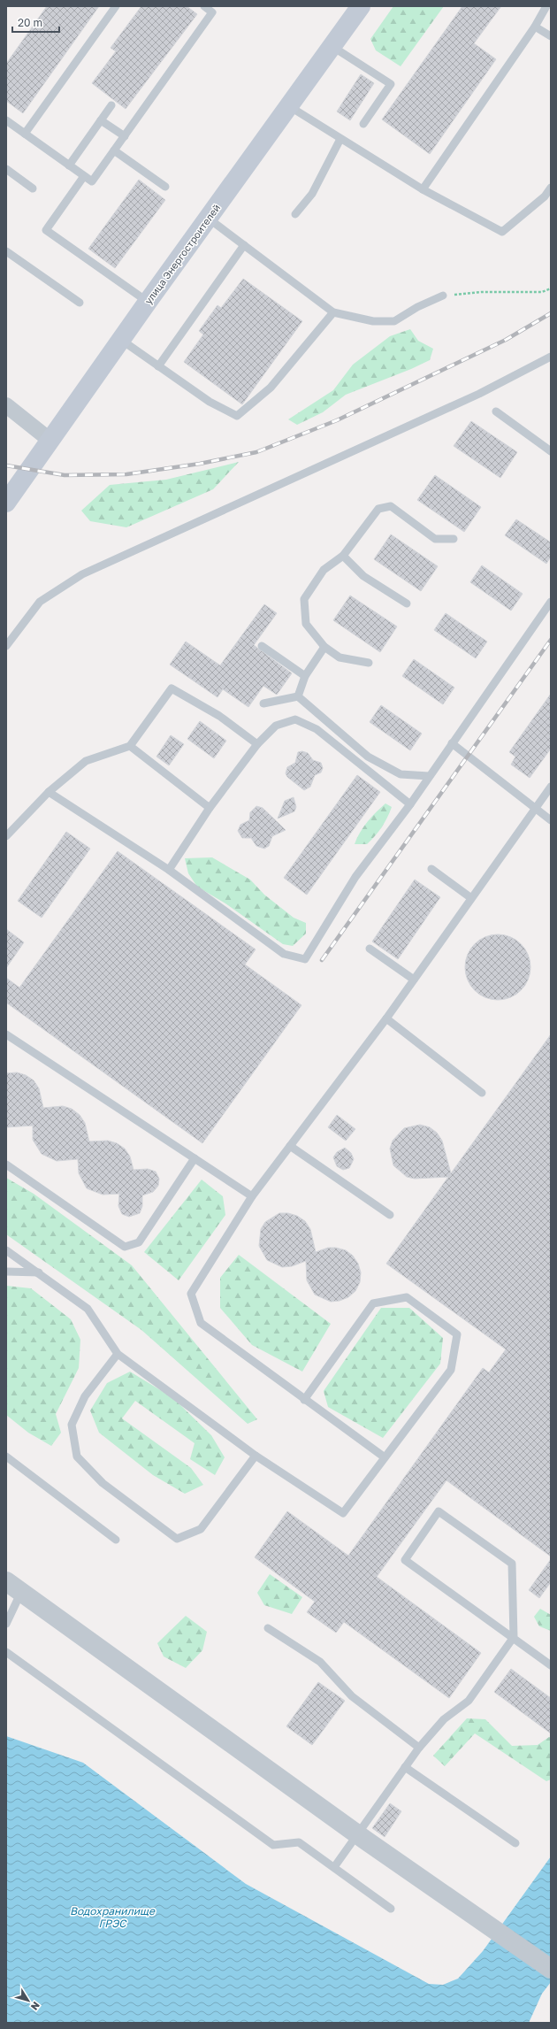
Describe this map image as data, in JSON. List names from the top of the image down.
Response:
{
  "streets": {
    "main road": ["улица Энергостроителей"]
  },
  "water": ["Водохранилище ГРЭС"],
  "scale_bar": "20 m",
  "north": "bottom right"
}
